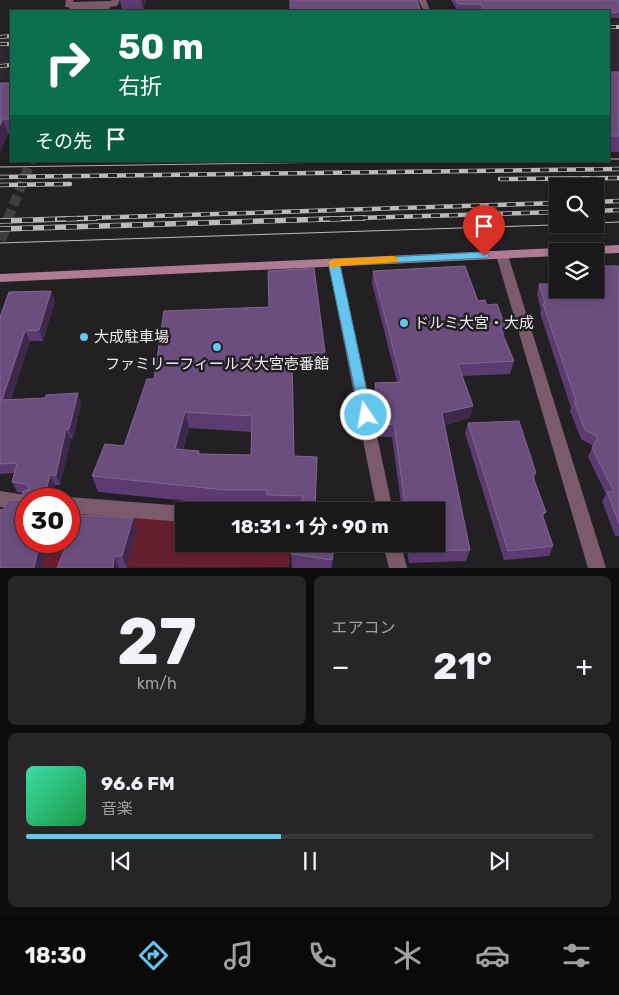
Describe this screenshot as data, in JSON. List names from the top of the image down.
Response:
{
  "places": ["ドルミ大宮・大成", "大成駐車場", "ファミリーフィールズ大宮壱番館"],
  "page": {
    "turn": ["50 m", "右折"],
    "then": "その先",
    "limit": "30",
    "trip": "18:31 · 1 分 · 90 m",
    "tile": [
      ["27", "km/h"],
      "エアコン"
    ],
    "heat": ["−", "21°", "+"],
    "song": ["96.6 FM", "音楽"],
    "tabs": "18:30"
  }
}
